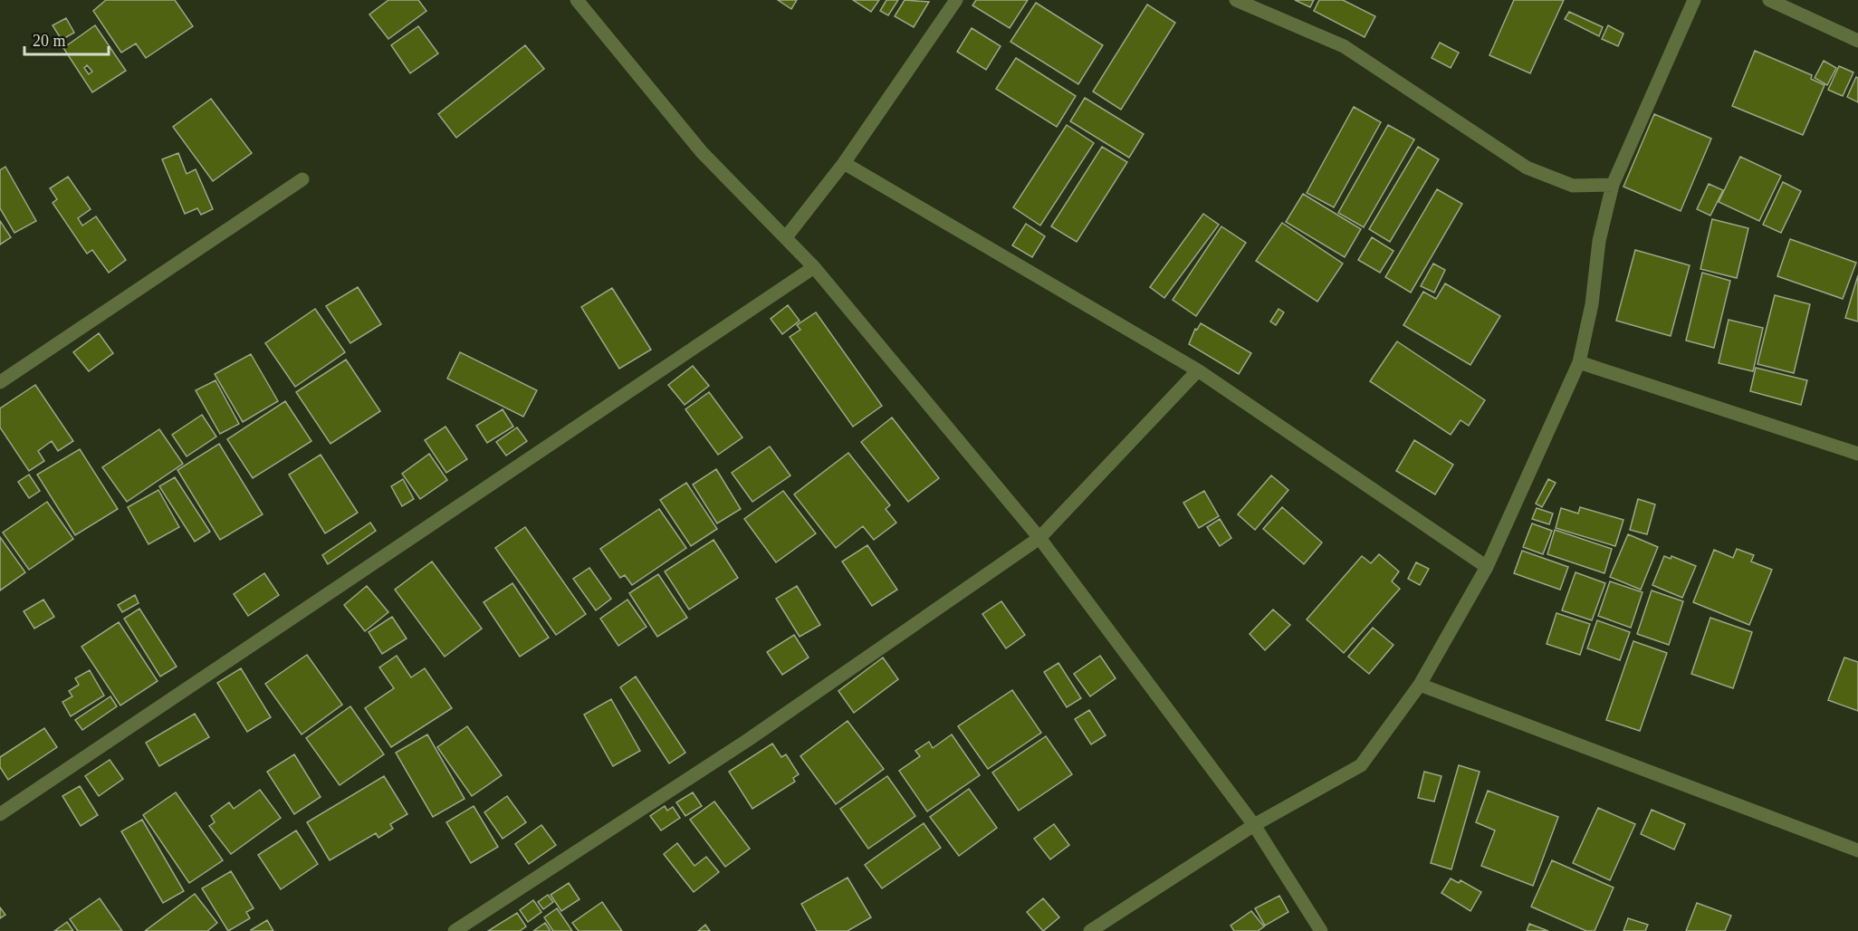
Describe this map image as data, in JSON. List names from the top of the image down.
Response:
{
  "scale_bar": "20 m"
}
